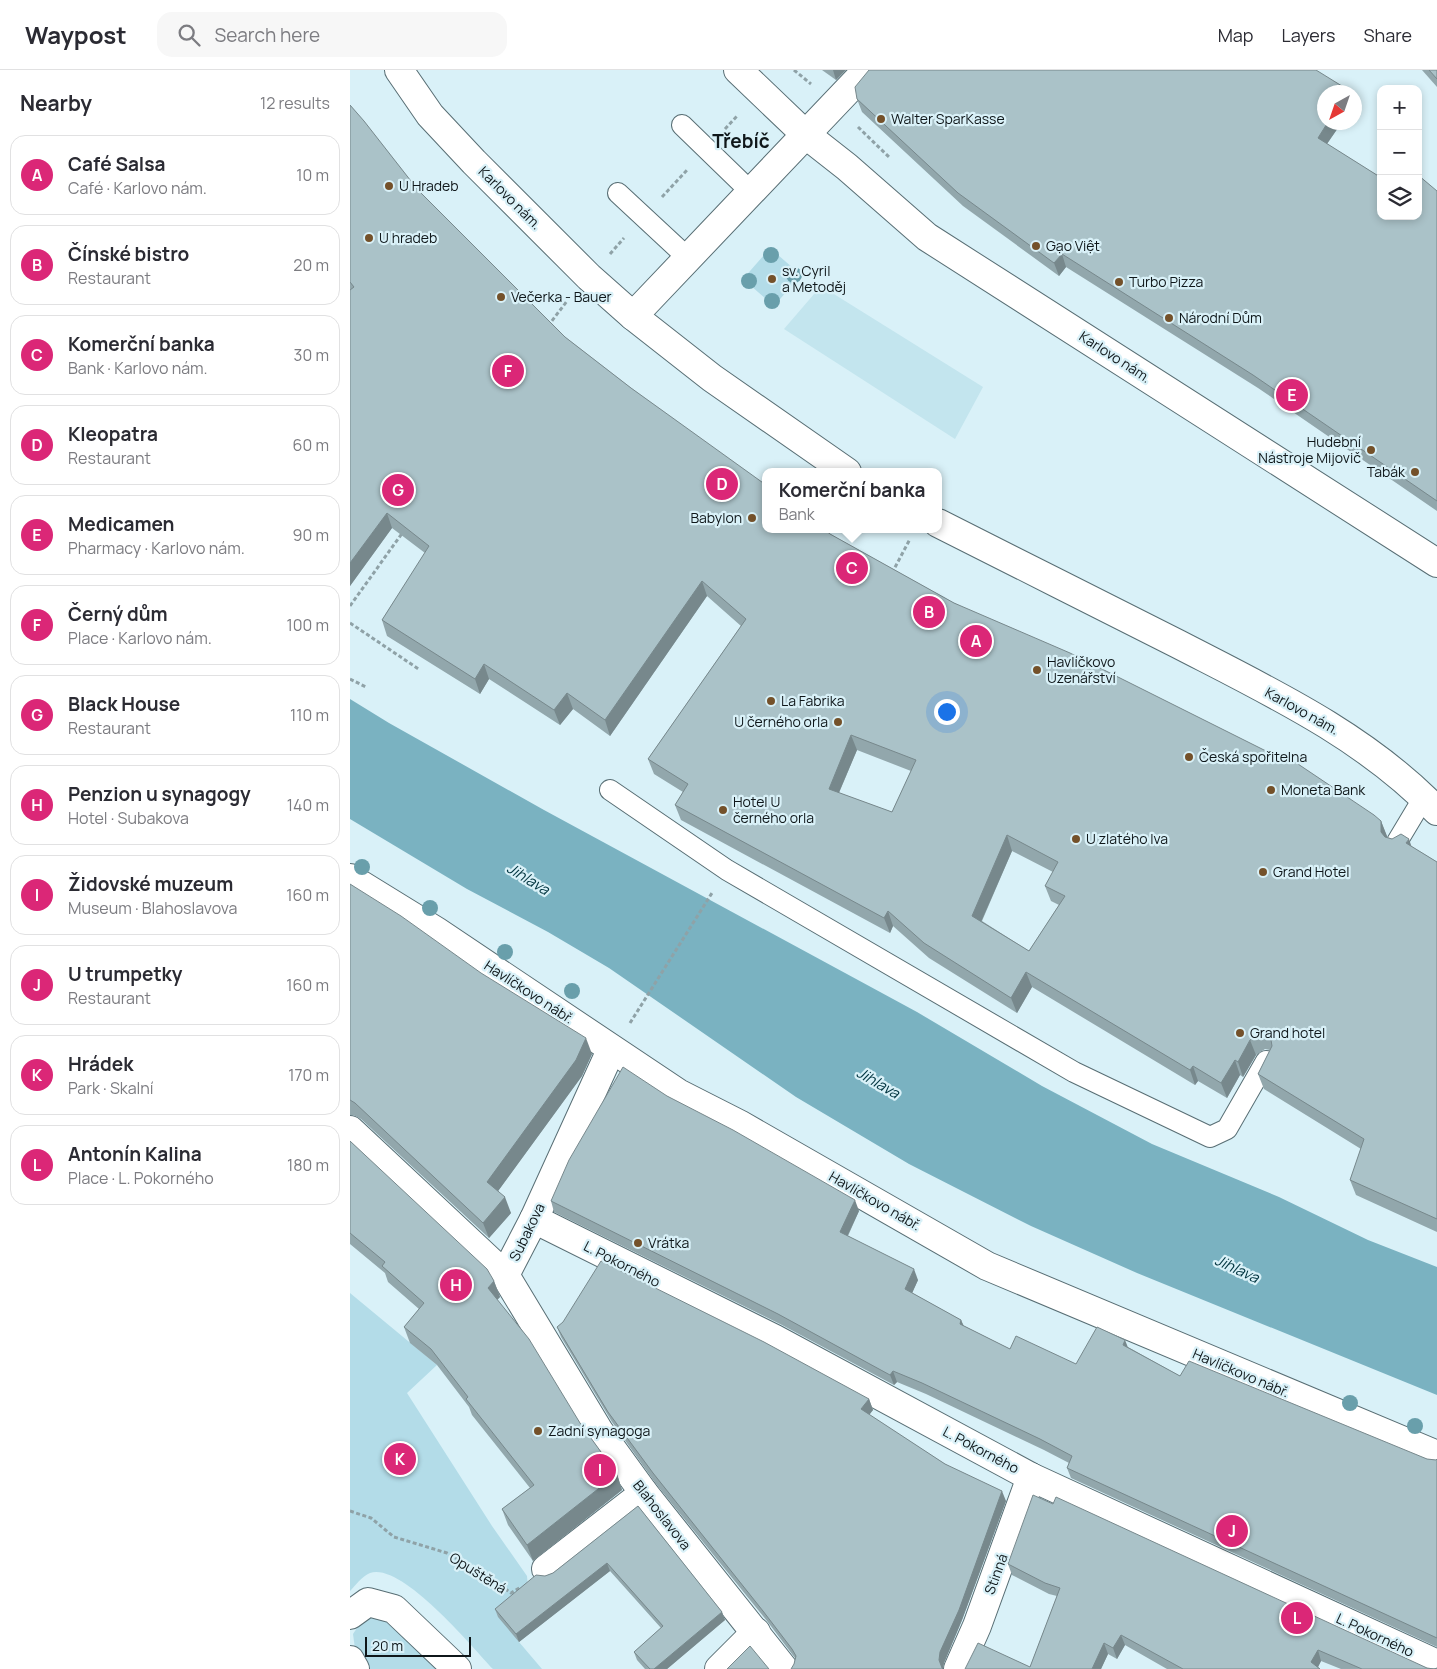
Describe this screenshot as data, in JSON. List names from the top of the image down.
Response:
{
  "streets": {
    "street": [
      "Karlovo nám.",
      "Havlíčkovo nábř.",
      "Subakova",
      "L. Pokorného",
      "Blahoslavova",
      "Stinná"
    ],
    "path": ["Opuštěná"]
  },
  "crossings": [
    ["Havlíčkovo nábř.", "Subakova"],
    ["Subakova", "L. Pokorného"],
    ["Subakova", "Blahoslavova"],
    ["L. Pokorného", "Stinná"]
  ],
  "districts": ["Třebíč"],
  "water": ["Jihlava"],
  "places": [
    "Walter SparKasse",
    "U Hradeb",
    "U hradeb",
    "Gạo Việt",
    "sv. Cyril a Metoděj",
    "Turbo Pizza",
    "Večerka - Bauer",
    "Národní Dům",
    "Hudební Nástroje Mijovič",
    "Tabák",
    "Babylon",
    "Havlíčkovo Uzenářství",
    "La Fabrika",
    "U černého orla",
    "Česká spořitelna",
    "Moneta Bank",
    "Hotel U černého orla",
    "U zlatého lva",
    "Grand Hotel",
    "Grand hotel",
    "Vrátka",
    "Zadní synagoga"
  ],
  "scale_bar": "20 m",
  "north": "bottom left",
  "page": {
    "header": "Waypost",
    "search": "Search here",
    "nav": ["Map", "Layers", "Share"],
    "heading": ["Nearby", "12 results"],
    "map_buttons": ["+", "−"],
    "list": [
      {
        "mark": "A",
        "name": "Café Salsa",
        "note": "Café · Karlovo nám.",
        "value": "10 m"
      },
      {
        "mark": "B",
        "name": "Čínské bistro",
        "note": "Restaurant",
        "value": "20 m"
      },
      {
        "mark": "C",
        "name": "Komerční banka",
        "note": "Bank · Karlovo nám.",
        "value": "30 m"
      },
      {
        "mark": "D",
        "name": "Kleopatra",
        "note": "Restaurant",
        "value": "60 m"
      },
      {
        "mark": "E",
        "name": "Medicamen",
        "note": "Pharmacy · Karlovo nám.",
        "value": "90 m"
      },
      {
        "mark": "F",
        "name": "Černý dům",
        "note": "Place · Karlovo nám.",
        "value": "100 m"
      },
      {
        "mark": "G",
        "name": "Black House",
        "note": "Restaurant",
        "value": "110 m"
      },
      {
        "mark": "H",
        "name": "Penzion u synagogy",
        "note": "Hotel · Subakova",
        "value": "140 m"
      },
      {
        "mark": "I",
        "name": "Židovské muzeum",
        "note": "Museum · Blahoslavova",
        "value": "160 m"
      },
      {
        "mark": "J",
        "name": "U trumpetky",
        "note": "Restaurant",
        "value": "160 m"
      },
      {
        "mark": "K",
        "name": "Hrádek",
        "note": "Park · Skalní",
        "value": "170 m"
      },
      {
        "mark": "L",
        "name": "Antonín Kalina",
        "note": "Place · L. Pokorného",
        "value": "180 m"
      }
    ],
    "pins": [
      "F",
      "E",
      "D",
      "G",
      "C",
      "B",
      "A",
      "H",
      "K",
      "I",
      "J",
      "L"
    ],
    "popup": ["Komerční banka", "Bank"],
    "scale": "20 m"
  }
}
